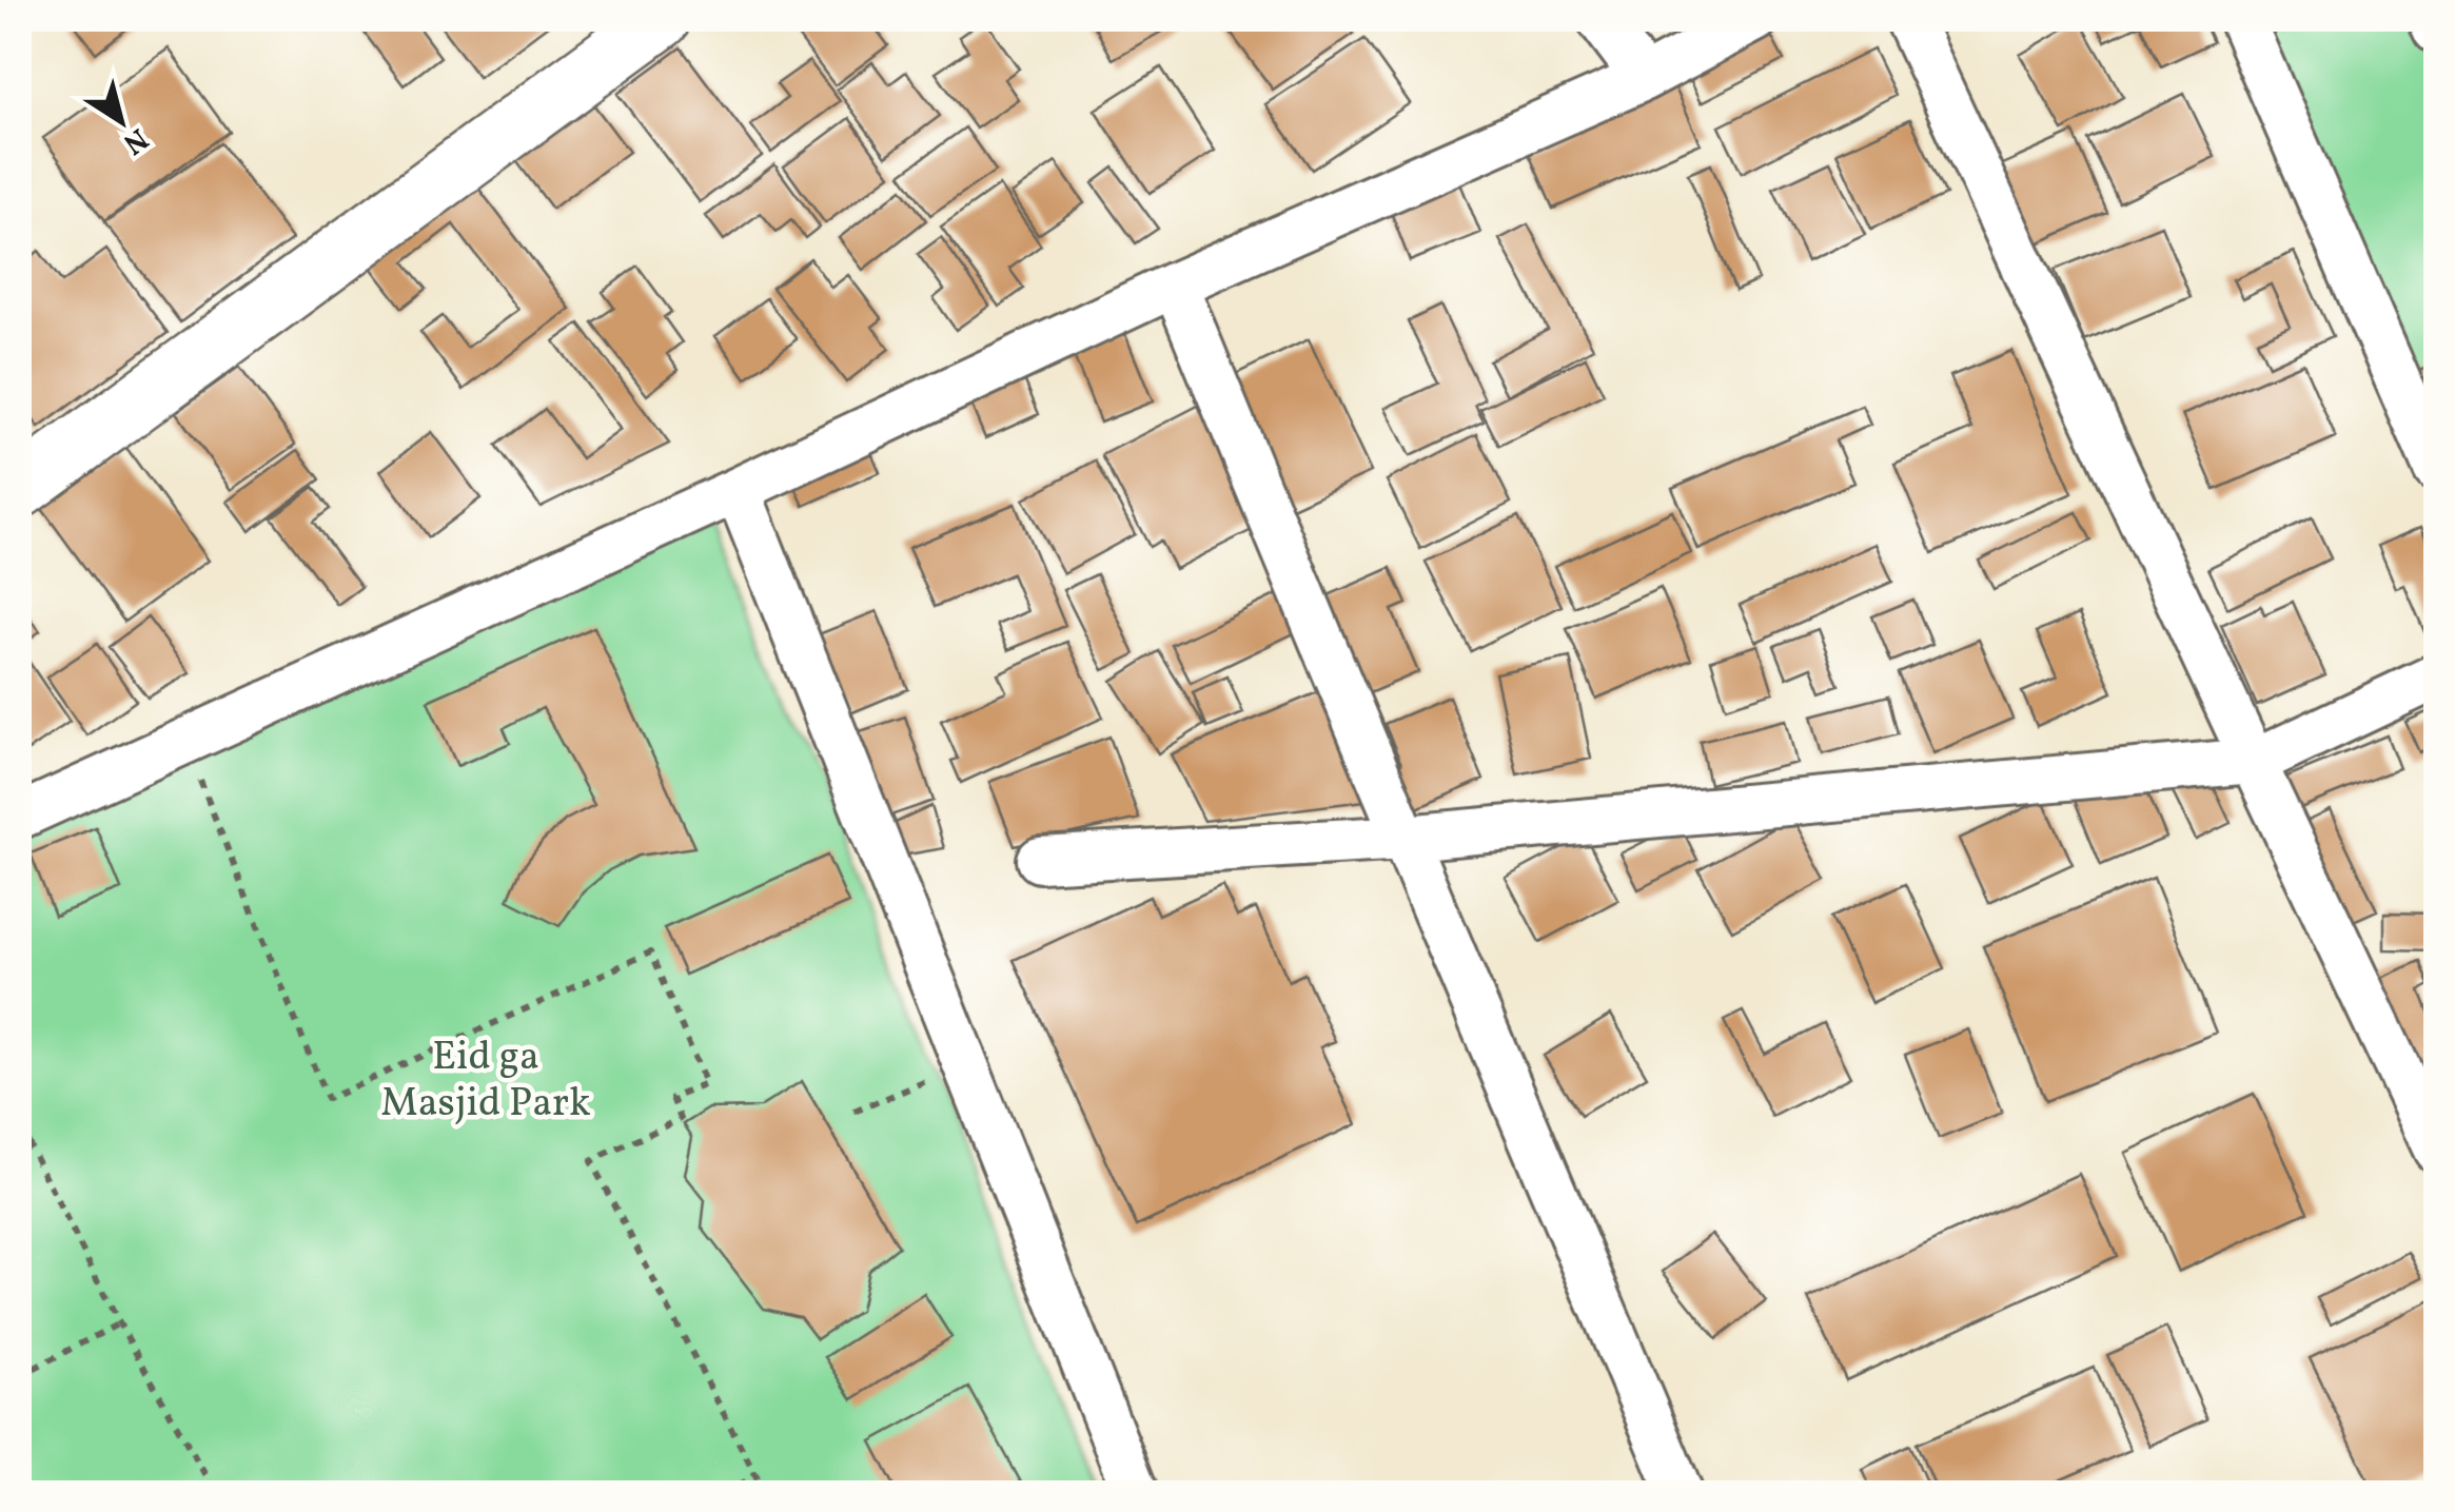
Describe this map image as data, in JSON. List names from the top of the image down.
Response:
{
  "parks": ["Eid ga Masjid Park"],
  "north": "bottom right"
}
